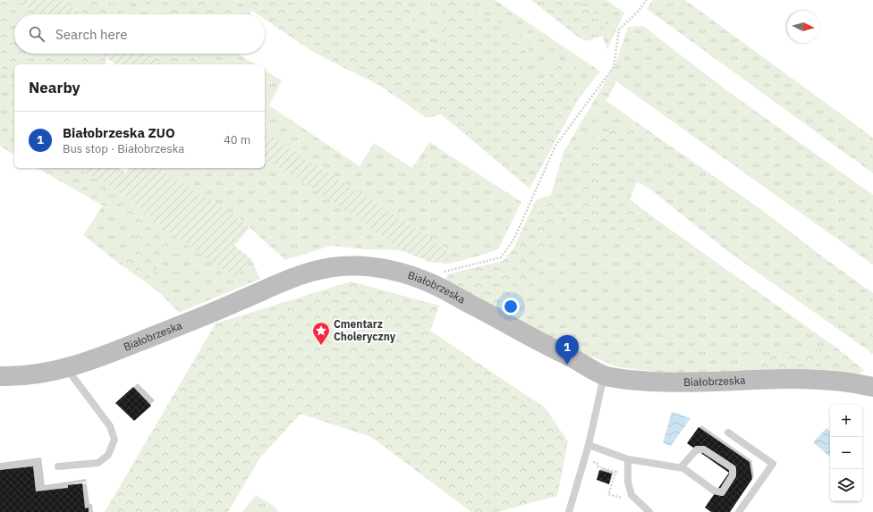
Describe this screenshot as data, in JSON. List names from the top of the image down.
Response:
{
  "streets": {
    "street": ["Białobrzeska"]
  },
  "places": {
    "place": ["Cmentarz Choleryczny"]
  },
  "north": "right",
  "page": {
    "search": "Search here",
    "heading": "Nearby",
    "list": [
      {
        "mark": "1",
        "name": "Białobrzeska ZUO",
        "note": "Bus stop · Białobrzeska",
        "value": "40 m"
      }
    ],
    "pins": "1",
    "map_buttons": ["+", "−"]
  }
}
